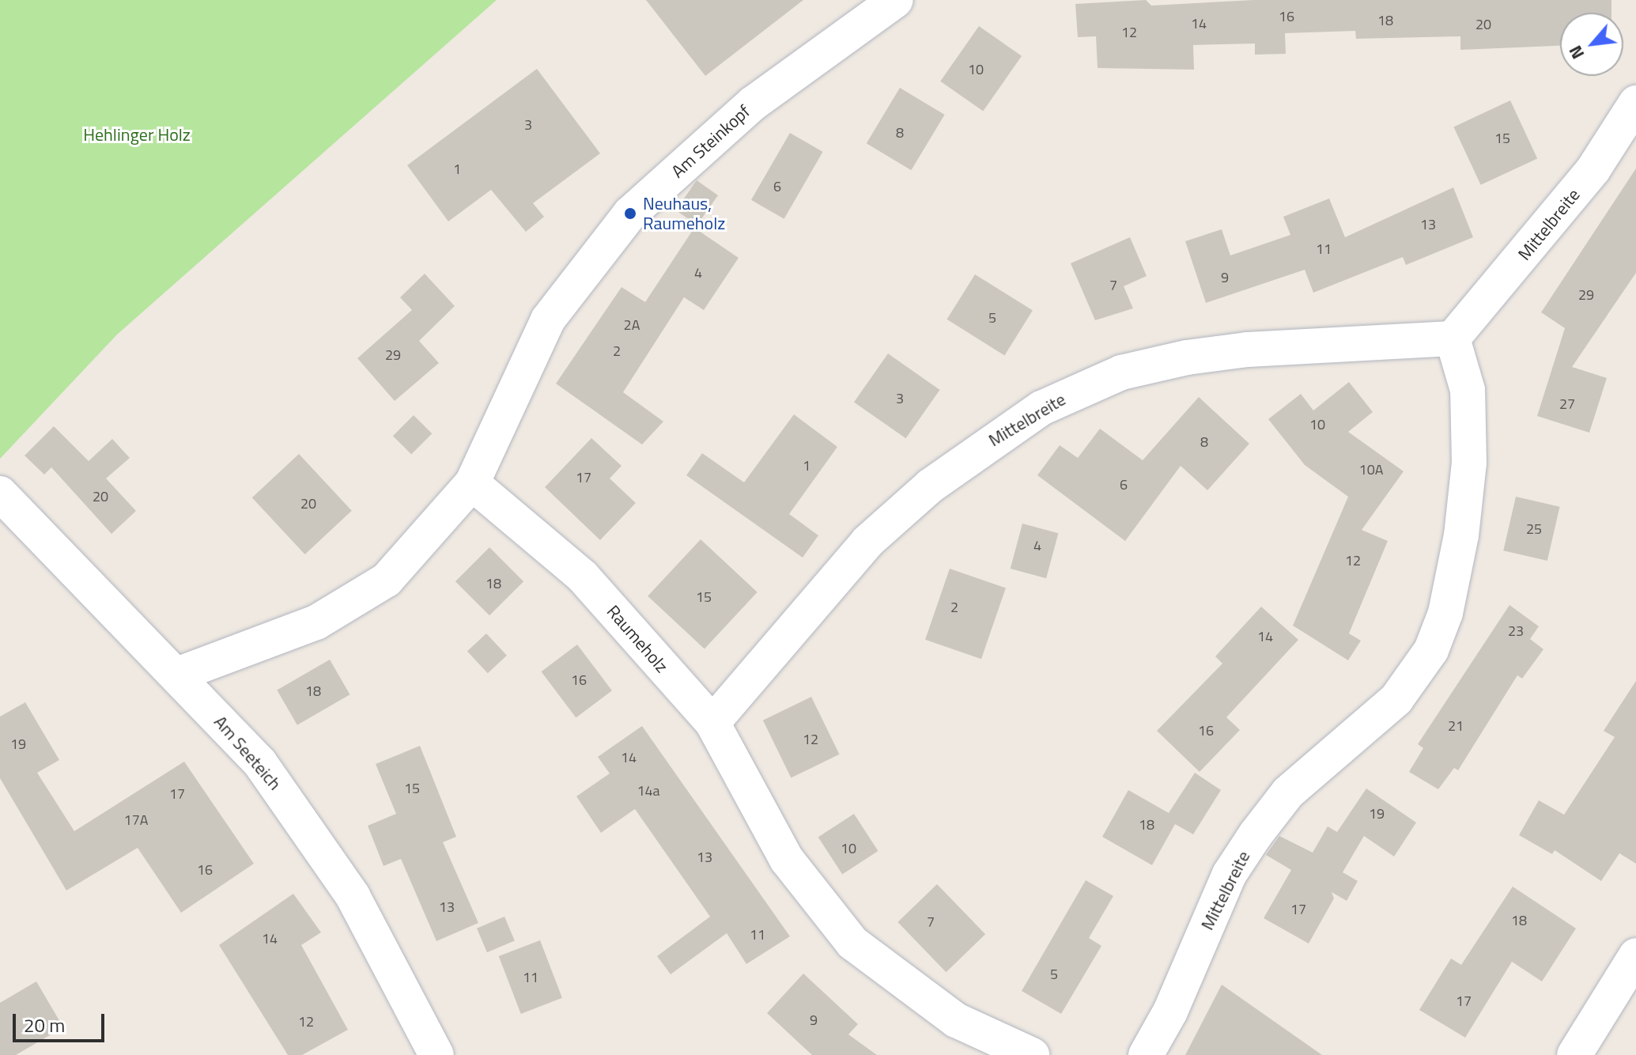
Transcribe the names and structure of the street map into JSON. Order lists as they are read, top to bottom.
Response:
{
  "streets": {
    "street": [
      "Am Steinkopf",
      "Mittelbreite",
      "Raumeholz",
      "Am Seeteich"
    ]
  },
  "crossings": [
    ["Am Steinkopf", "Raumeholz"],
    ["Mittelbreite", "Raumeholz"]
  ],
  "parks": ["Hehlinger Holz"],
  "places": ["Neuhaus, Raumeholz"],
  "house_numbers": [
    "16",
    "18",
    "14",
    "20",
    "12",
    "10",
    "3",
    "8",
    "15",
    "1",
    "6",
    "13",
    "11",
    "4",
    "9",
    "7",
    "29",
    "5",
    "2A",
    "2",
    "29",
    "3",
    "27",
    "10",
    "8",
    "1",
    "10A",
    "17",
    "6",
    "20",
    "20",
    "25",
    "4",
    "12",
    "18",
    "15",
    "2",
    "23",
    "14",
    "16",
    "18",
    "21",
    "16",
    "12",
    "19",
    "14",
    "15",
    "14a",
    "17",
    "19",
    "17A",
    "18",
    "10",
    "13",
    "16",
    "13",
    "17",
    "18",
    "7",
    "11",
    "14",
    "5",
    "11",
    "17",
    "9",
    "12"
  ],
  "scale_bar": "20 m",
  "north": "bottom left"
}
